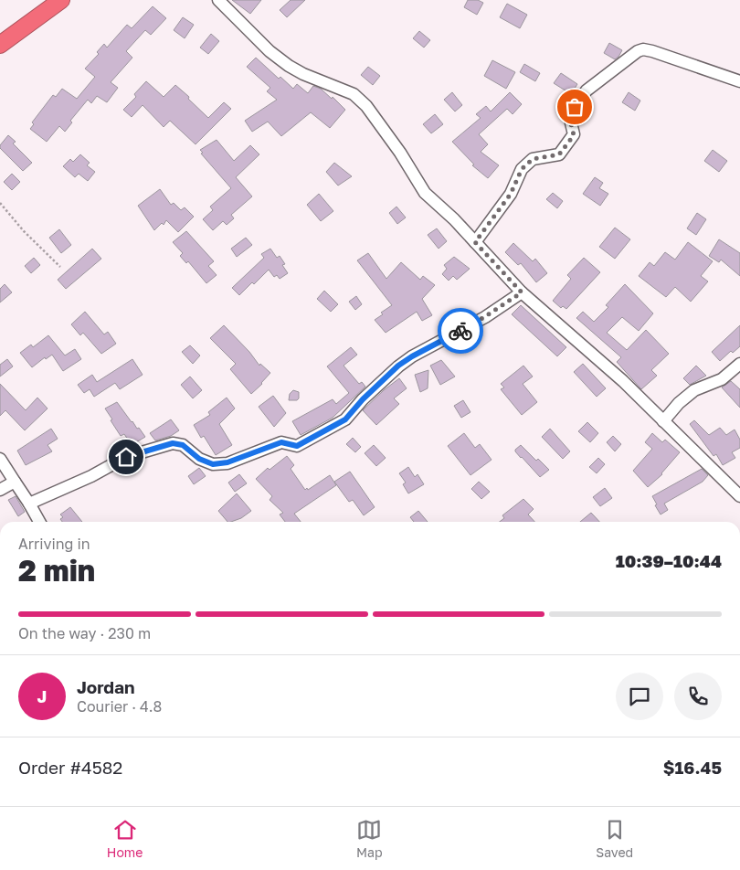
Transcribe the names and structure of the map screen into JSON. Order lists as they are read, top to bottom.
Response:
{
  "page": {
    "heading": ["2 min", "Arriving in", "10:39–10:44"],
    "panel": [
      "Jordan",
      "Courier · 4.8",
      "Order #4582",
      "$16.45"
    ],
    "bar": "On the way · 230 m",
    "round": "J",
    "tabs": ["Home", "Map", "Saved"]
  }
}
